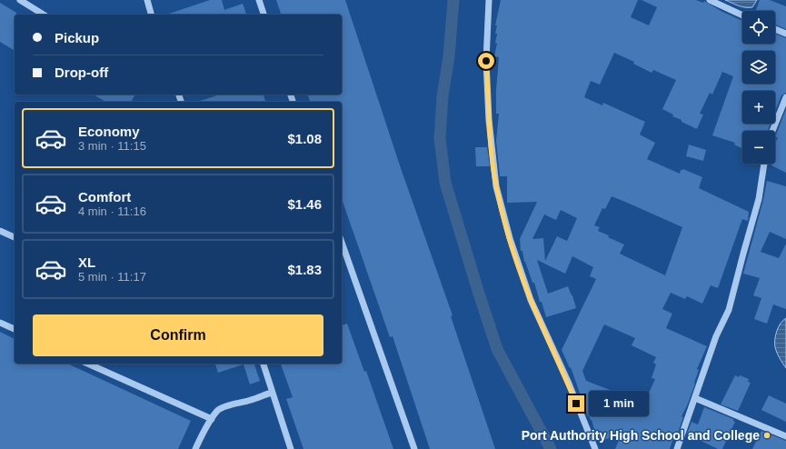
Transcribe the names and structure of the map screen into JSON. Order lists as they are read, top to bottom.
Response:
{
  "places": ["Port Authority High School and College"],
  "page": {
    "map_buttons": ["+", "−"],
    "banner": ["Pickup", "Drop-off"],
    "list": [
      {
        "name": "Economy",
        "note": "3 min · 11:15",
        "value": "$1.08"
      },
      {
        "name": "Comfort",
        "note": "4 min · 11:16",
        "value": "$1.46"
      },
      {
        "name": "XL",
        "note": "5 min · 11:17",
        "value": "$1.83"
      }
    ],
    "buttons": "Confirm",
    "bubble": "1 min"
  }
}
